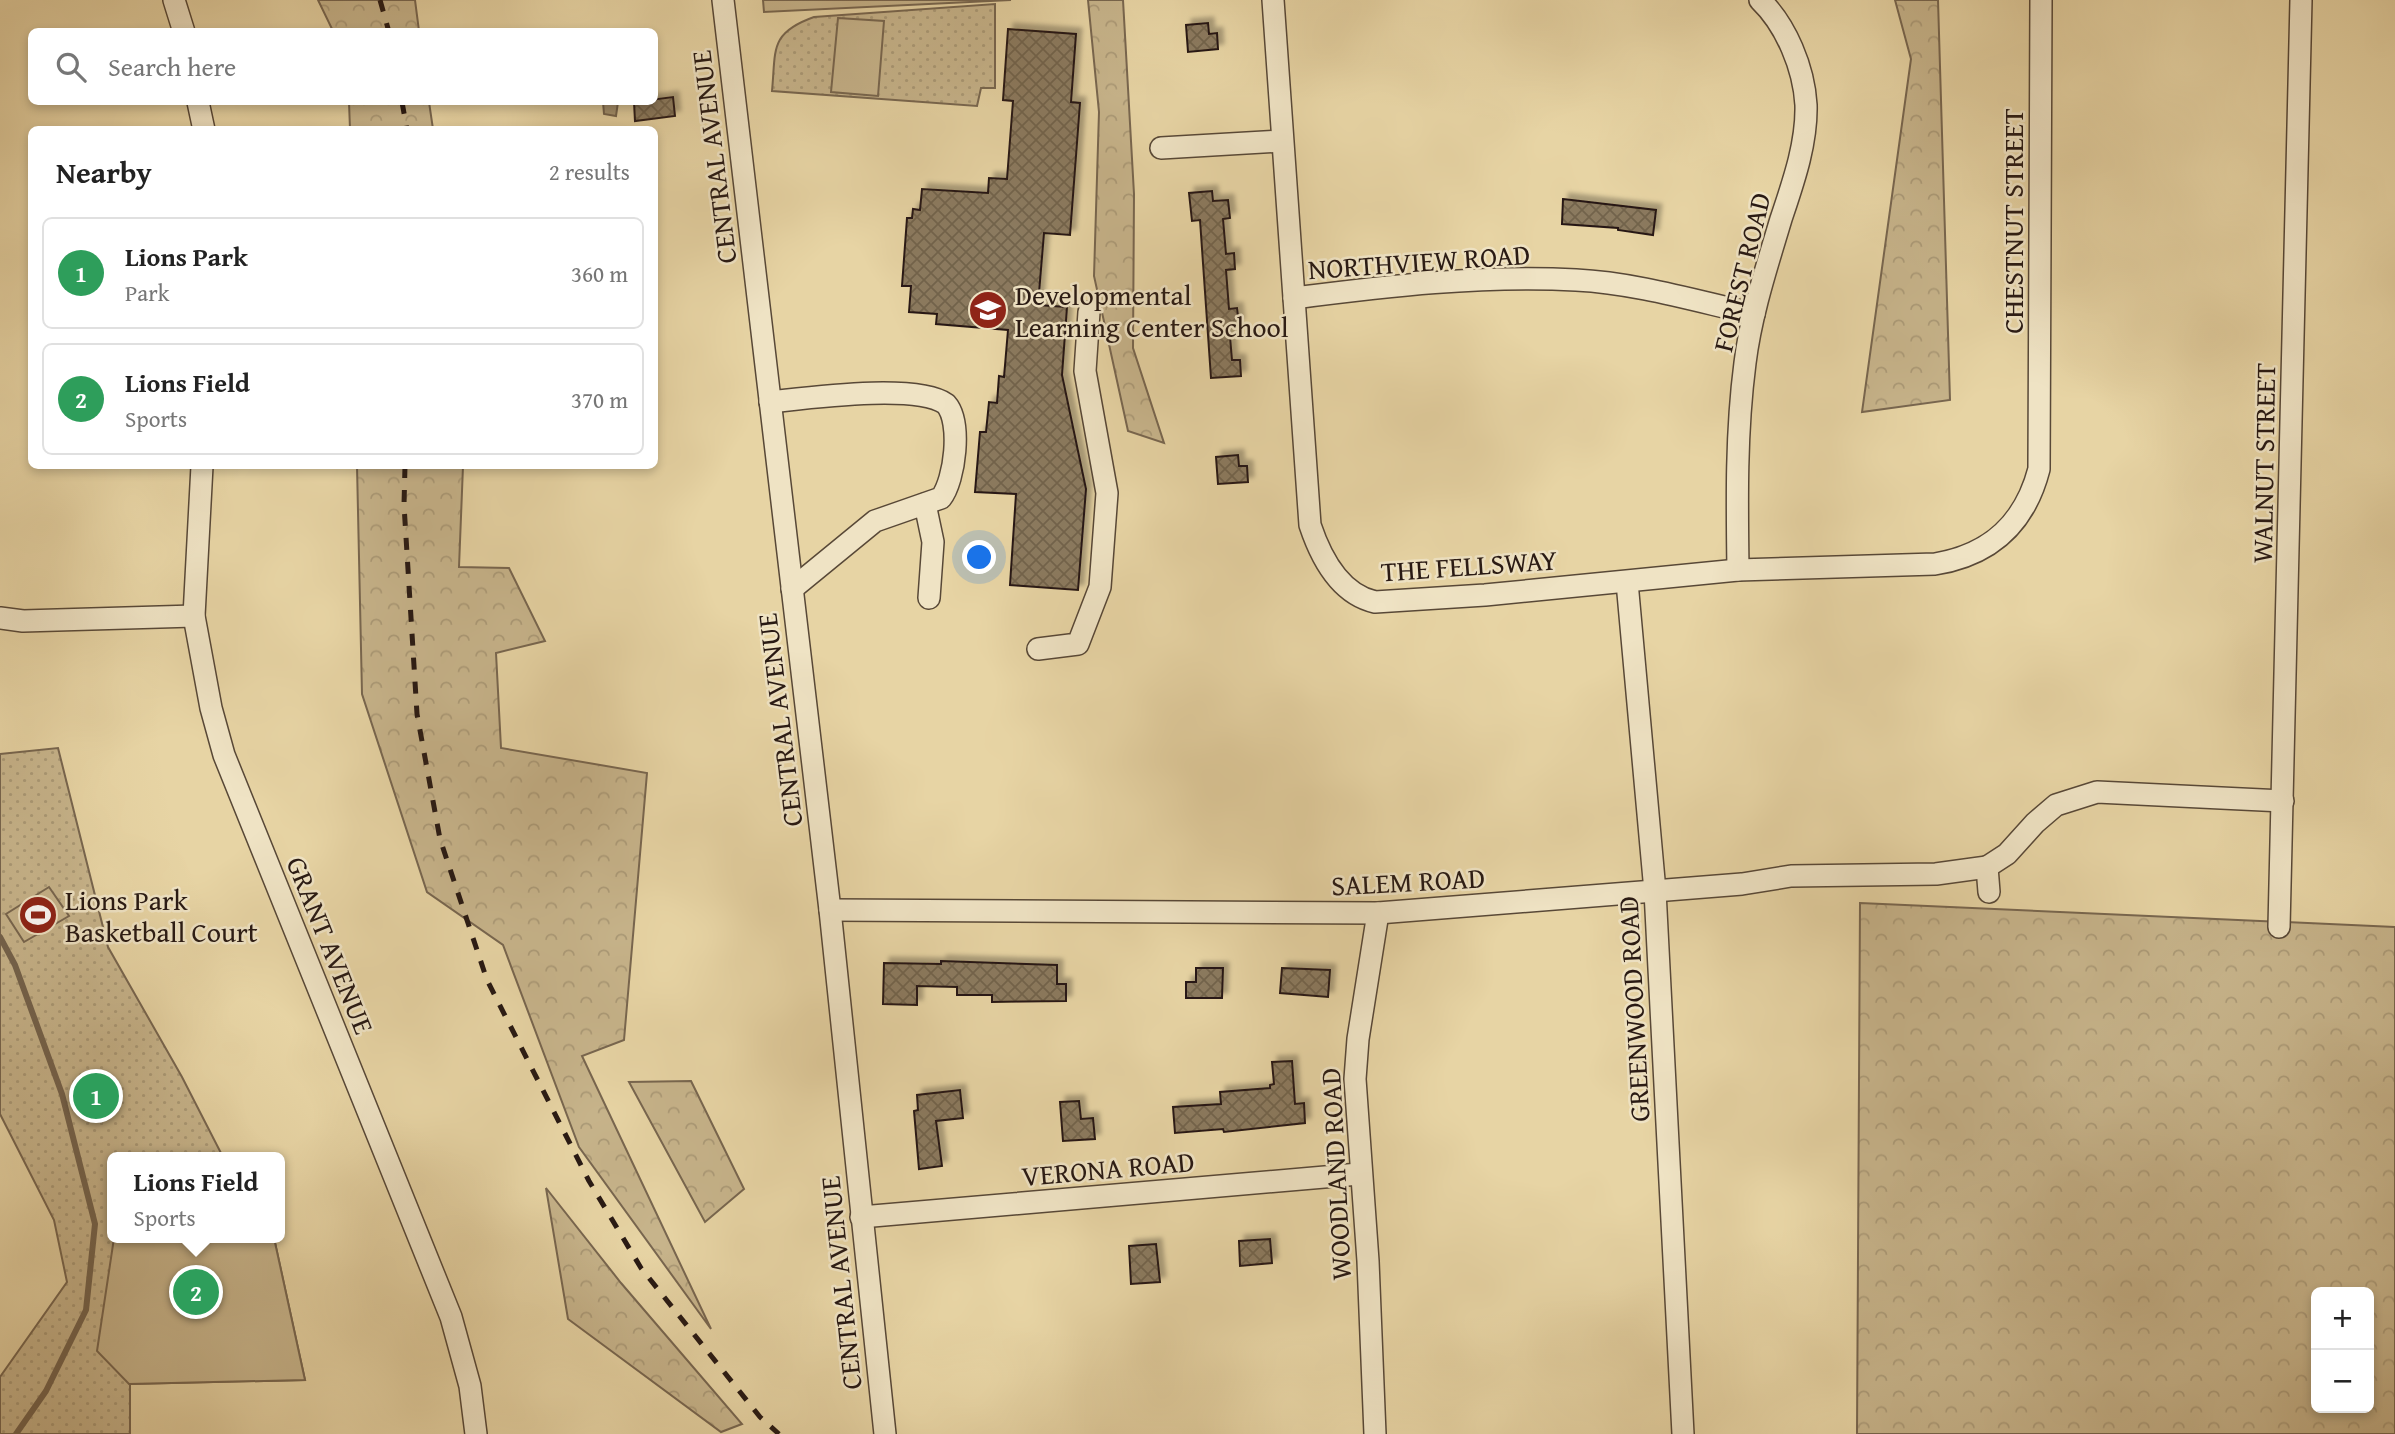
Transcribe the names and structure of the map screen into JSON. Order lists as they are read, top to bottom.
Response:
{
  "streets": {
    "street": [
      "CENTRAL AVENUE",
      "CHESTNUT STREET",
      "NORTHVIEW ROAD",
      "FOREST ROAD",
      "WALNUT STREET",
      "THE FELLSWAY",
      "SALEM ROAD",
      "GRANT AVENUE",
      "GREENWOOD ROAD",
      "VERONA ROAD",
      "WOODLAND ROAD"
    ]
  },
  "crossings": [
    ["CENTRAL AVENUE", "SALEM ROAD"],
    ["CENTRAL AVENUE", "VERONA ROAD"],
    ["CHESTNUT STREET", "THE FELLSWAY"],
    ["NORTHVIEW ROAD", "FOREST ROAD"],
    ["NORTHVIEW ROAD", "THE FELLSWAY"],
    ["FOREST ROAD", "THE FELLSWAY"],
    ["THE FELLSWAY", "GREENWOOD ROAD"],
    ["SALEM ROAD", "GREENWOOD ROAD"],
    ["SALEM ROAD", "WOODLAND ROAD"],
    ["VERONA ROAD", "WOODLAND ROAD"]
  ],
  "places": {
    "school or university": ["Developmental Learning Center School"],
    "sports": ["Lions Park Basketball Court"]
  },
  "page": {
    "search": "Search here",
    "heading": ["Nearby", "2 results"],
    "list": [
      {
        "mark": "1",
        "name": "Lions Park",
        "note": "Park",
        "value": "360 m"
      },
      {
        "mark": "2",
        "name": "Lions Field",
        "note": "Sports",
        "value": "370 m"
      }
    ],
    "pins": ["1", "2"],
    "popup": ["Lions Field", "Sports"],
    "map_buttons": ["+", "−"]
  }
}
